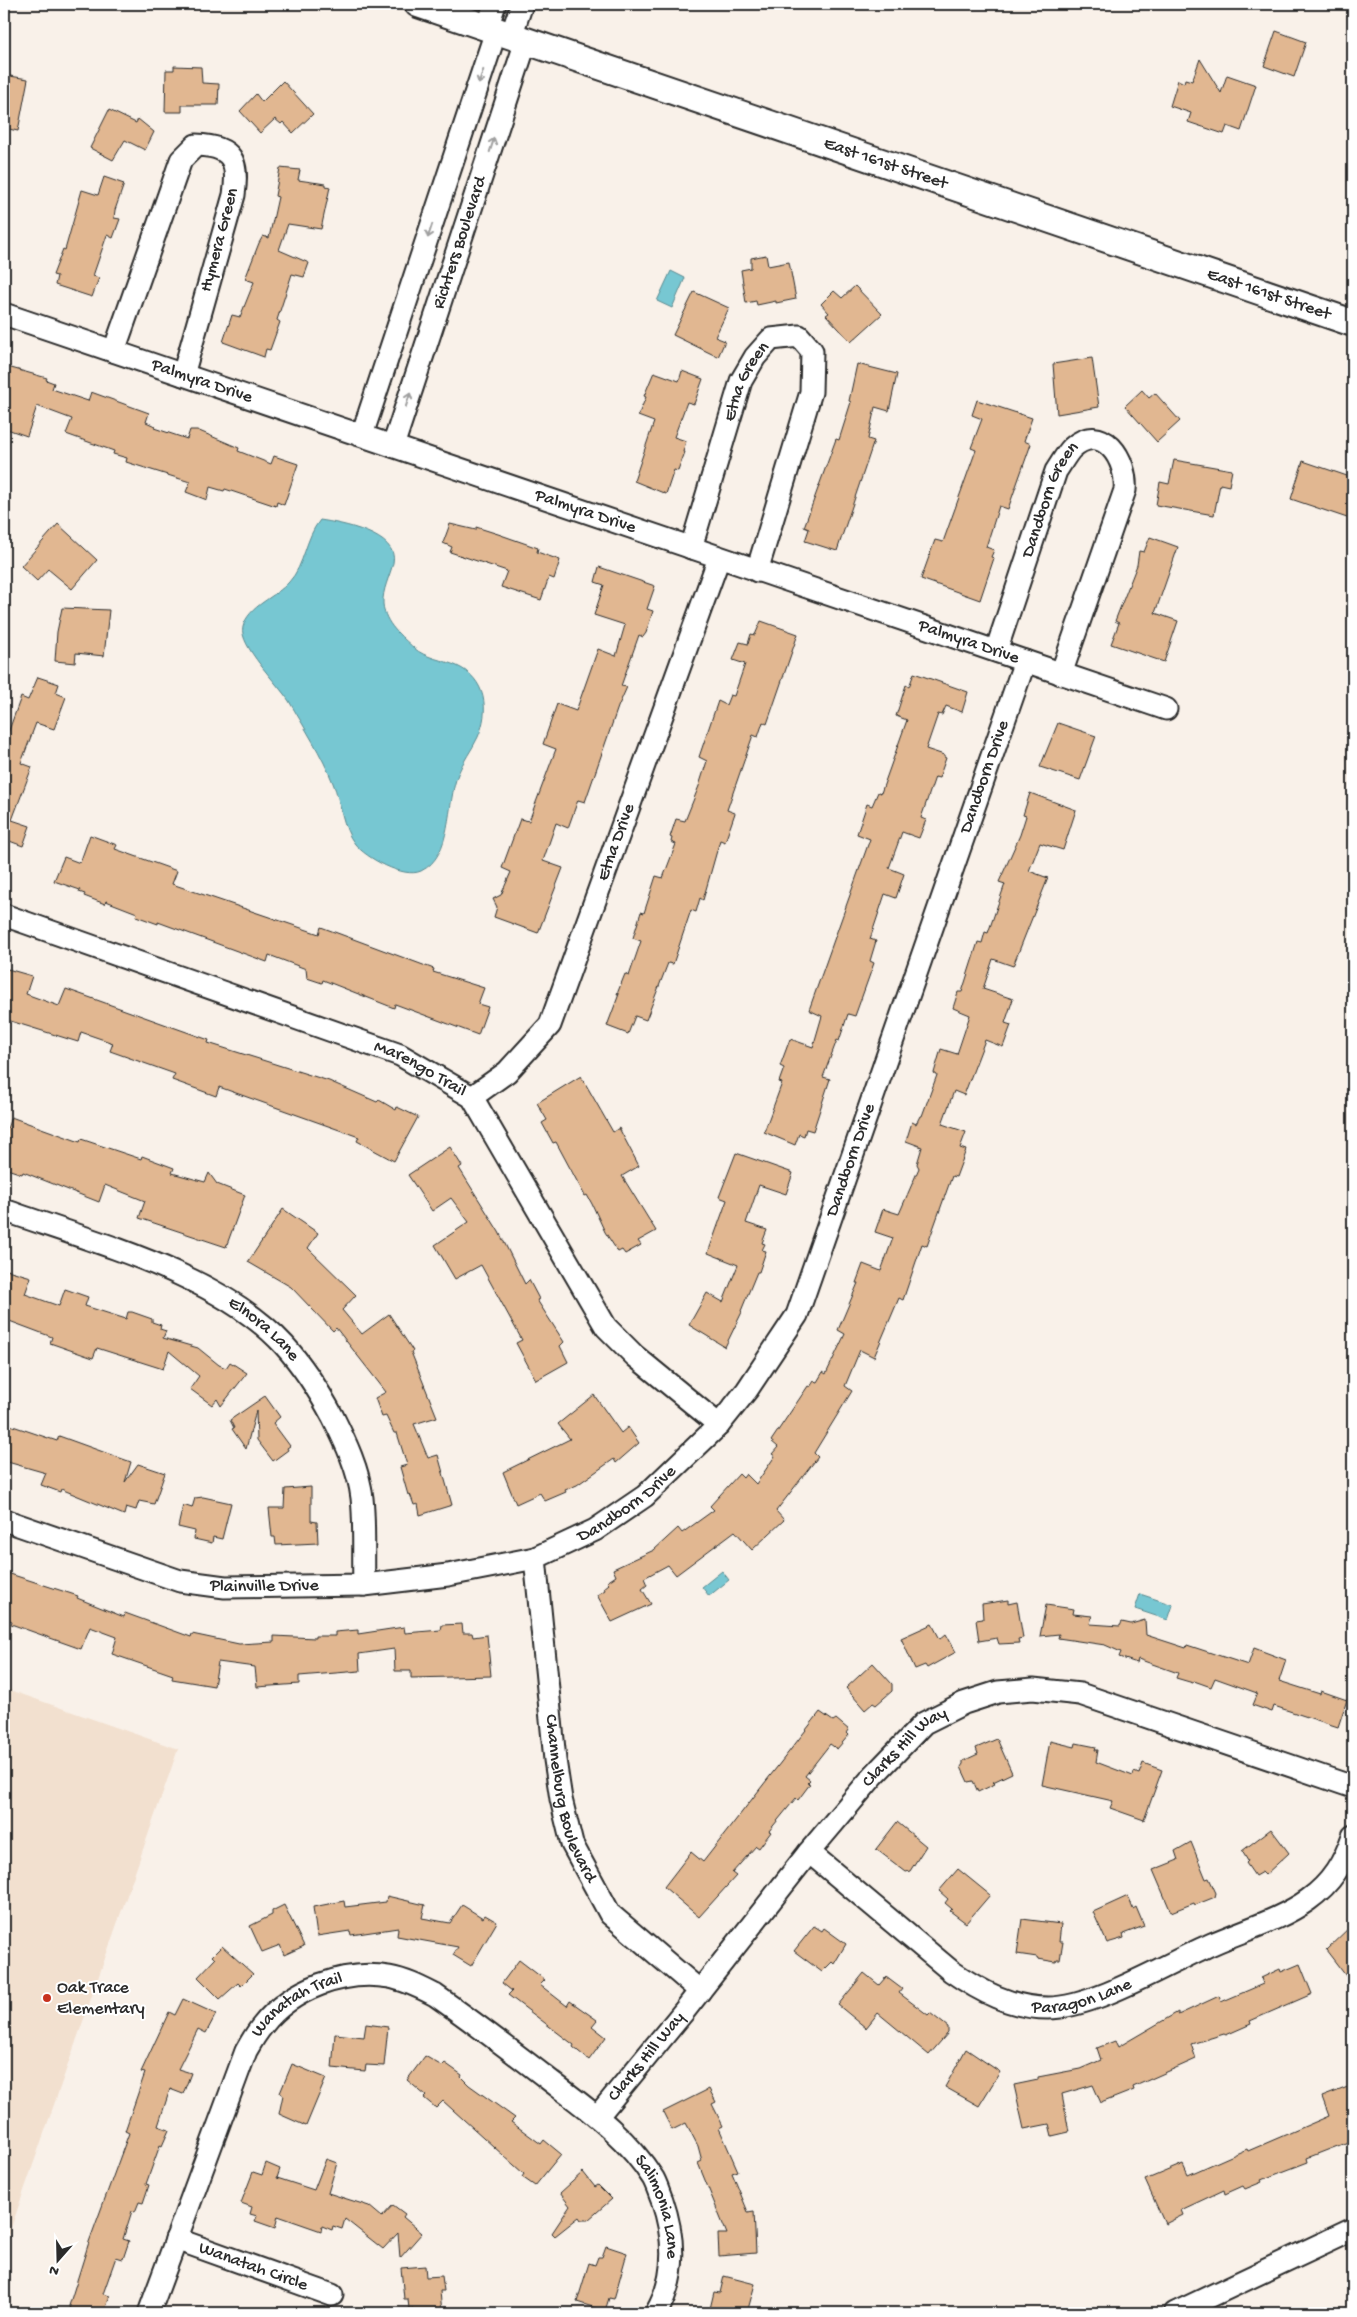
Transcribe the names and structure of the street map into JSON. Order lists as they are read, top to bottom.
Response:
{
  "streets": {
    "street": [
      "East 161st Street",
      "Hymera Green",
      "Richters Boulevard",
      "Palmyra Drive",
      "Etna Green",
      "Dandborn Green",
      "Dandborn Drive",
      "Etna Drive",
      "Marengo Trail",
      "Elnora Lane",
      "Plainville Drive",
      "Clarks Hill Way",
      "Channelburg Boulevard",
      "Paragon Lane",
      "Wanatah Trail",
      "Salimonia Lane",
      "Wanatah Circle"
    ]
  },
  "crossings": [
    ["East 161st Street", "Richters Boulevard"],
    ["Hymera Green", "Palmyra Drive"],
    ["Richters Boulevard", "Palmyra Drive"],
    ["Palmyra Drive", "Etna Green"],
    ["Palmyra Drive", "Dandborn Green"],
    ["Palmyra Drive", "Dandborn Drive"],
    ["Palmyra Drive", "Etna Drive"],
    ["Dandborn Drive", "Marengo Trail"],
    ["Dandborn Drive", "Plainville Drive"],
    ["Dandborn Drive", "Channelburg Boulevard"],
    ["Etna Drive", "Marengo Trail"],
    ["Elnora Lane", "Plainville Drive"],
    ["Plainville Drive", "Channelburg Boulevard"],
    ["Clarks Hill Way", "Channelburg Boulevard"],
    ["Clarks Hill Way", "Paragon Lane"],
    ["Clarks Hill Way", "Wanatah Trail"],
    ["Clarks Hill Way", "Salimonia Lane"],
    ["Wanatah Trail", "Salimonia Lane"],
    ["Wanatah Trail", "Wanatah Circle"]
  ],
  "places": ["Oak Trace Elementary"],
  "north": "bottom"
}
